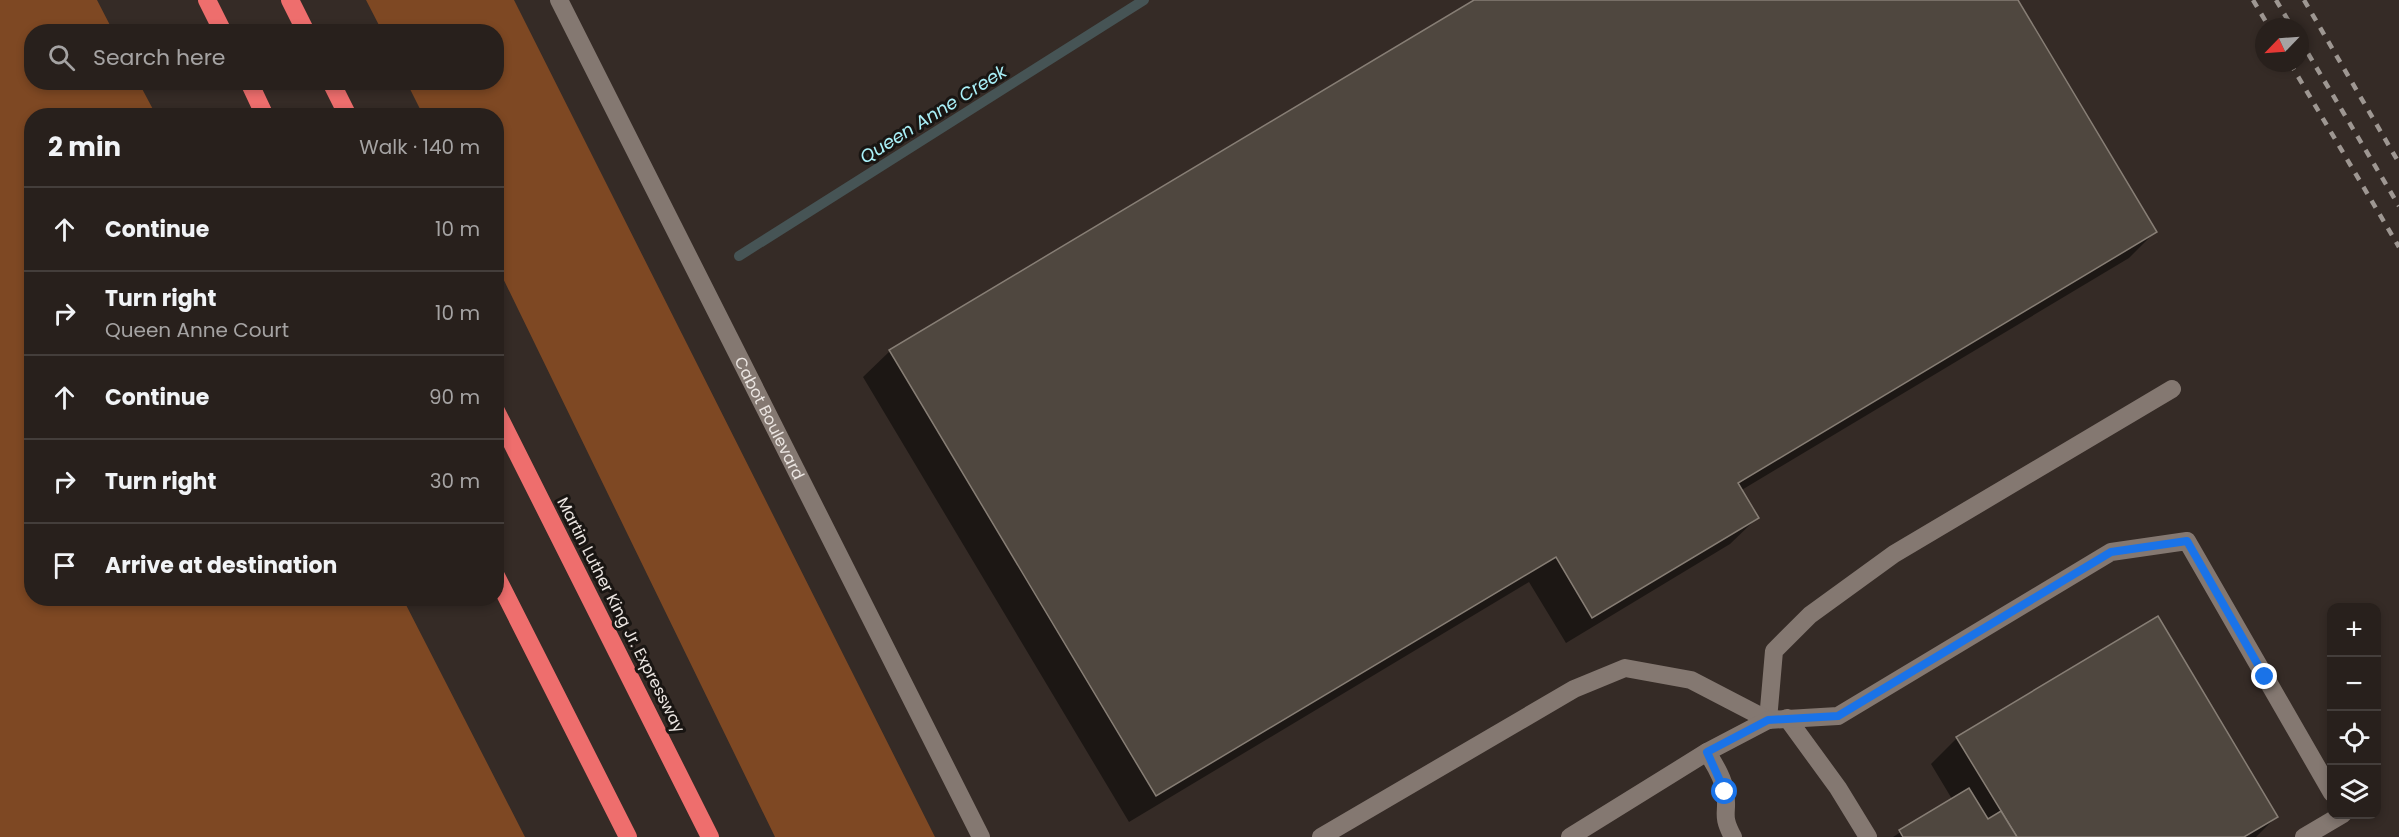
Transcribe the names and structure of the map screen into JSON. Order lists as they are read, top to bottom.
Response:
{
  "streets": {
    "highway": ["Martin Luther King Jr. Expressway"],
    "street": ["Cabot Boulevard"]
  },
  "water": ["Queen Anne Creek"],
  "north": "bottom left",
  "page": {
    "search": "Search here",
    "heading": ["2 min", "Walk · 140 m"],
    "list": [
      ["Continue", "10 m"],
      ["Turn right", "Queen Anne Court", "10 m"],
      ["Continue", "90 m"],
      ["Turn right", "30 m"],
      "Arrive at destination"
    ],
    "map_buttons": ["+", "−"]
  }
}
